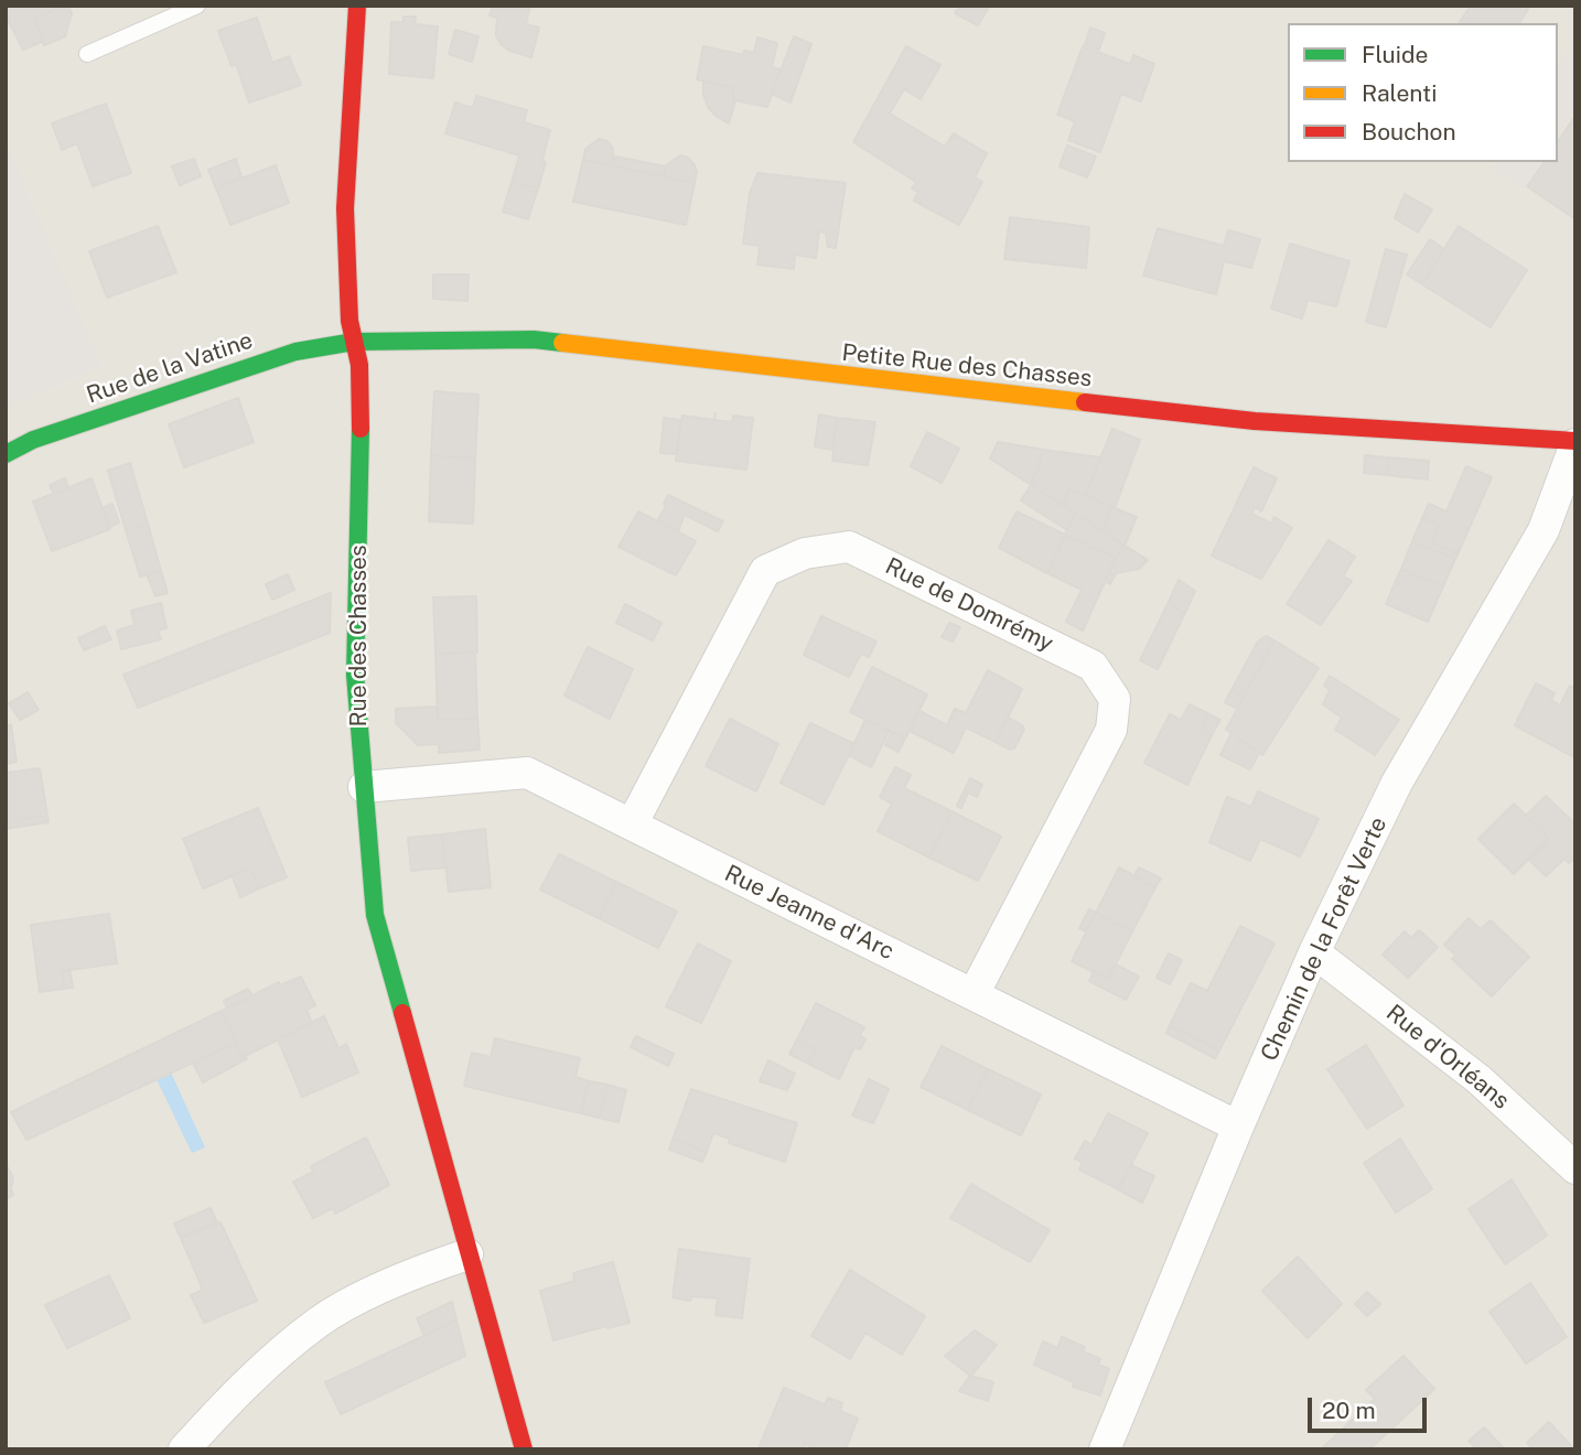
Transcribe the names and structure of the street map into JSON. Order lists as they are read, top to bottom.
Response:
{
  "streets": {
    "street": [
      "Petite Rue des Chasses",
      "Rue de la Vatine",
      "Rue de Domrémy",
      "Rue des Chasses",
      "Rue Jeanne d'Arc",
      "Chemin de la Forêt Verte",
      "Rue d'Orléans"
    ]
  },
  "crossings": [
    ["Petite Rue des Chasses", "Rue de la Vatine"],
    ["Petite Rue des Chasses", "Rue des Chasses"],
    ["Petite Rue des Chasses", "Chemin de la Forêt Verte"],
    ["Rue de la Vatine", "Rue des Chasses"],
    ["Rue de Domrémy", "Rue Jeanne d'Arc"],
    ["Rue des Chasses", "Rue Jeanne d'Arc"],
    ["Rue Jeanne d'Arc", "Chemin de la Forêt Verte"],
    ["Chemin de la Forêt Verte", "Rue d'Orléans"]
  ],
  "legend": ["Fluide", "Ralenti", "Bouchon"],
  "scale_bar": "20 m"
}
